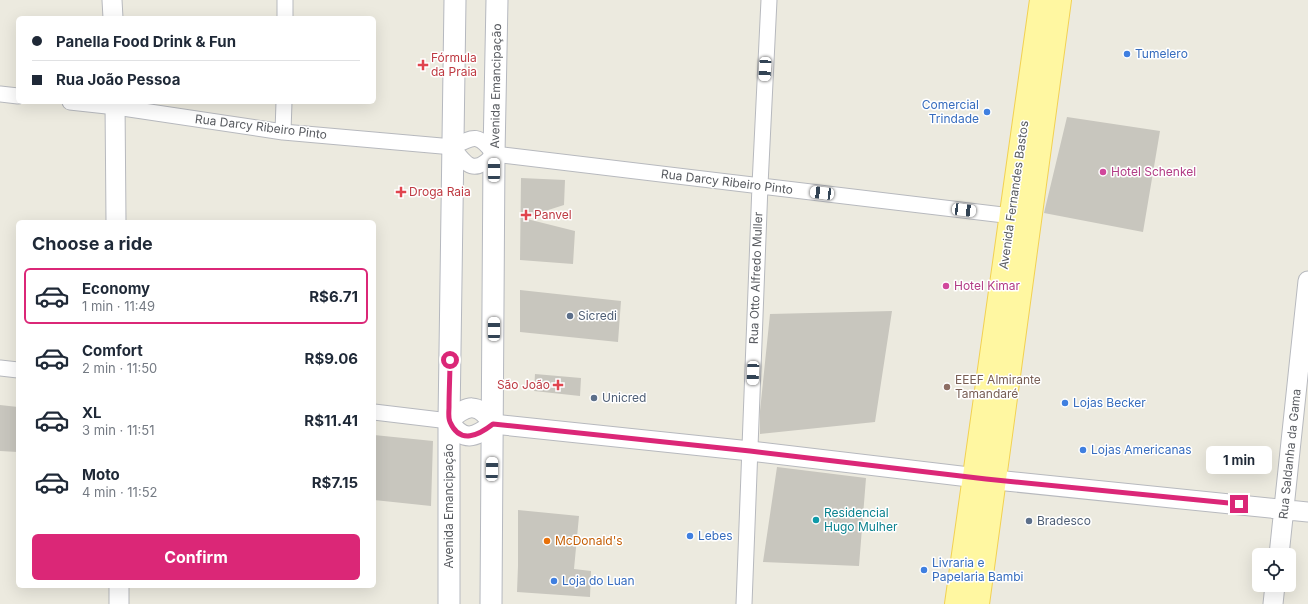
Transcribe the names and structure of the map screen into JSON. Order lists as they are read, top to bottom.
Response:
{
  "streets": {
    "main road": ["Avenida Emancipação", "Avenida Fernandes Bastos"],
    "street": ["Rua Darcy Ribeiro Pinto", "Rua Otto Alfredo Muller", "Rua Saldanha da Gama"]
  },
  "crossings": [
    ["Avenida Emancipação", "Rua Darcy Ribeiro Pinto"],
    ["Rua Darcy Ribeiro Pinto", "Avenida Fernandes Bastos"],
    ["Rua Darcy Ribeiro Pinto", "Rua Otto Alfredo Muller"]
  ],
  "places": {
    "other": [
      "Tumelero",
      "Comercial Trindade",
      "Hotel Schenkel",
      "Hotel Kimar",
      "Sicredi",
      "EEEF Almirante Tamandaré",
      "Unicred",
      "Lojas Becker",
      "Lojas Americanas",
      "Residencial Hugo Mulher",
      "Bradesco",
      "Lebes",
      "McDonald's",
      "Livraria e Papelaria Bambi",
      "Loja do Luan"
    ],
    "health": [
      "Fórmula da Praia",
      "Droga Raia",
      "Panvel",
      "São João"
    ]
  },
  "page": {
    "banner": ["Panella Food Drink & Fun", "Rua João Pessoa"],
    "heading": "Choose a ride",
    "list": [
      {
        "name": "Economy",
        "note": "1 min · 11:49",
        "value": "R$6.71"
      },
      {
        "name": "Comfort",
        "note": "2 min · 11:50",
        "value": "R$9.06"
      },
      {
        "name": "XL",
        "note": "3 min · 11:51",
        "value": "R$11.41"
      },
      {
        "name": "Moto",
        "note": "4 min · 11:52",
        "value": "R$7.15"
      }
    ],
    "bubble": "1 min",
    "buttons": "Confirm"
  }
}
